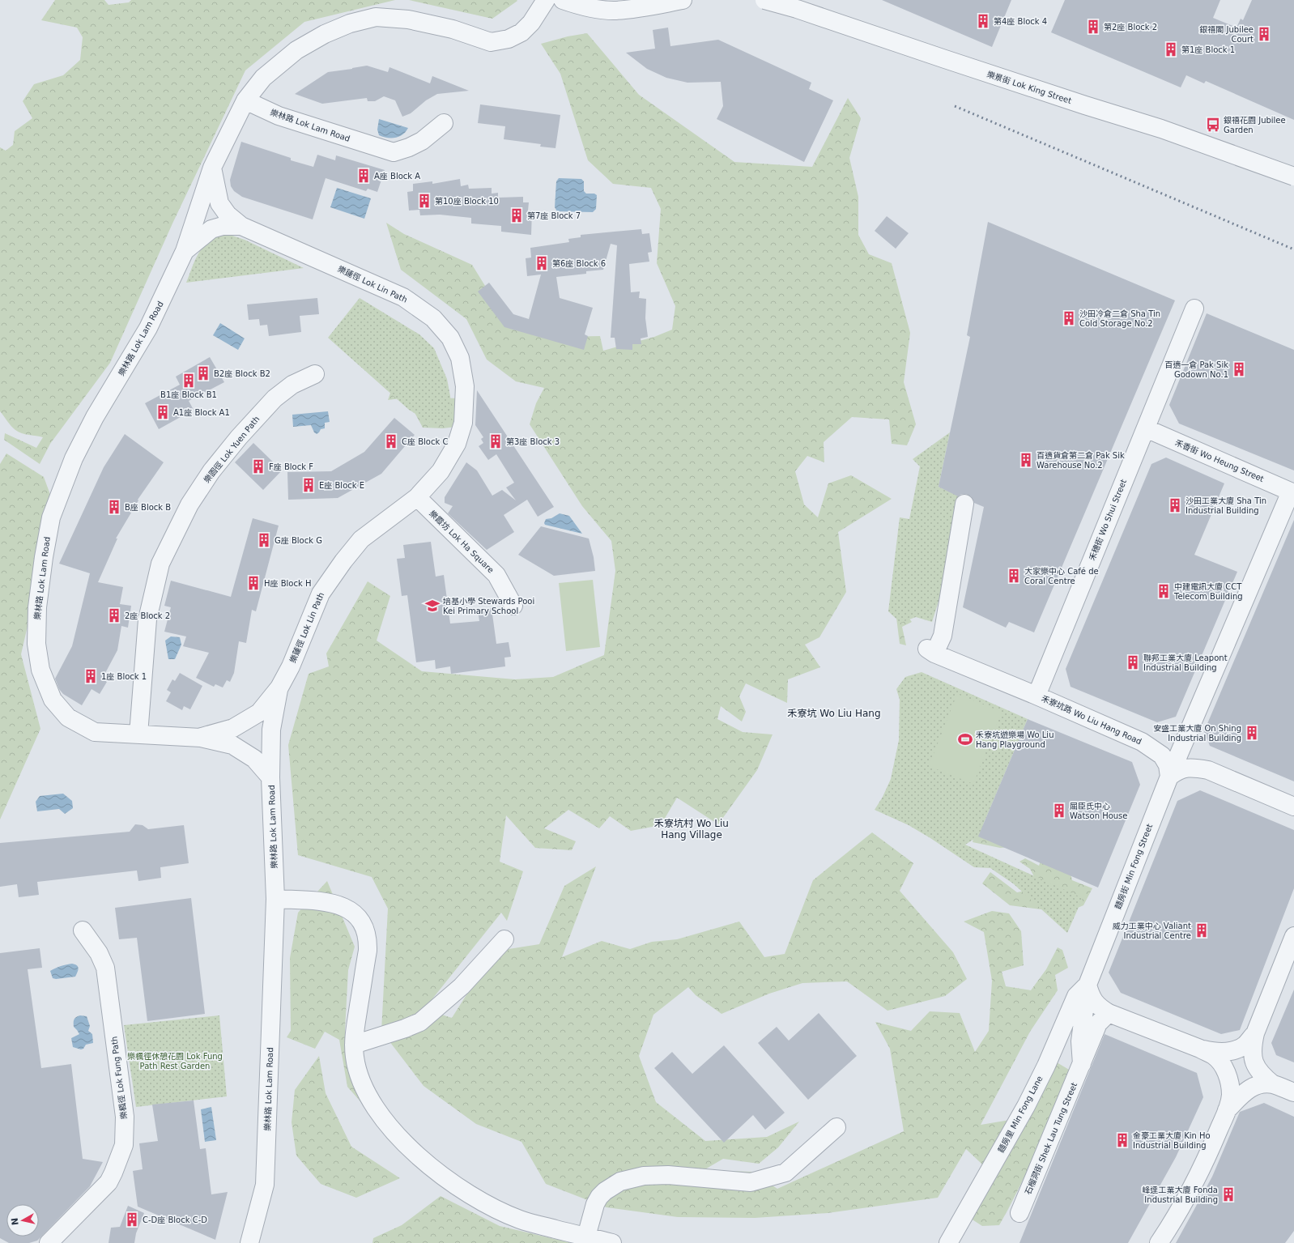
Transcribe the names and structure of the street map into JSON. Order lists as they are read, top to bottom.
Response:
{
  "streets": {
    "street": [
      "樂景街 Lok King Street",
      "樂林路 Lok Lam Road",
      "樂蓮徑 Lok Lin Path",
      "樂園徑 Lok Yuen Path",
      "禾香街 Wo Heung Street",
      "禾穗街 Wo Shui Street",
      "樂霞坊 Lok Ha Square",
      "禾寮坑路 Wo Liu Hang Road",
      "麵房街 Min Fong Street",
      "樂楓徑 Lok Fung Path",
      "麵房里 Min Fong Lane",
      "石榴洞街 Shek Lau Tung Street"
    ]
  },
  "crossings": [
    ["樂林路 Lok Lam Road", "樂蓮徑 Lok Lin Path"],
    ["樂林路 Lok Lam Road", "樂園徑 Lok Yuen Path"],
    ["樂蓮徑 Lok Lin Path", "樂霞坊 Lok Ha Square"],
    ["禾香街 Wo Heung Street", "禾穗街 Wo Shui Street"],
    ["禾香街 Wo Heung Street", "麵房街 Min Fong Street"],
    ["禾穗街 Wo Shui Street", "禾寮坑路 Wo Liu Hang Road"],
    ["禾寮坑路 Wo Liu Hang Road", "麵房街 Min Fong Street"],
    ["麵房街 Min Fong Street", "麵房里 Min Fong Lane"],
    ["麵房街 Min Fong Street", "石榴洞街 Shek Lau Tung Street"],
    ["麵房里 Min Fong Lane", "石榴洞街 Shek Lau Tung Street"]
  ],
  "districts": ["禾寮坑 Wo Liu Hang", "禾寮坑村 Wo Liu Hang Village"],
  "parks": ["樂楓徑休憩花園 Lok Fung Path Rest Garden"],
  "places": {
    "building": [
      "第4座 Block 4",
      "第2座 Block 2",
      "銀禧閣 Jubilee Court",
      "第1座 Block 1",
      "A座 Block A",
      "第10座 Block 10",
      "第7座 Block 7",
      "第6座 Block 6",
      "沙田冷倉二倉 Sha Tin Cold Storage No.2",
      "百適一倉 Pak Sik Godown No.1",
      "B2座 Block B2",
      "B1座 Block B1",
      "A1座 Block A1",
      "C座 Block C",
      "第3座 Block 3",
      "百適貨倉第二倉 Pak Sik Warehouse No.2",
      "F座 Block F",
      "E座 Block E",
      "沙田工業大廈 Sha Tin Industrial Building",
      "B座 Block B",
      "G座 Block G",
      "大家樂中心 Café de Coral Centre",
      "H座 Block H",
      "中建電訊大廈 CCT Telecom Building",
      "2座 Block 2",
      "聯邦工業大廈 Leapont Industrial Building",
      "1座 Block 1",
      "安盛工業大廈 On Shing Industrial Building",
      "屈臣氏中心 Watson House",
      "威力工業中心 Valiant Industrial Centre",
      "金豪工業大廈 Kin Ho Industrial Building",
      "峰達工業大廈 Fonda Industrial Building",
      "C-D座 Block C-D"
    ],
    "bus stop": ["銀禧花園 Jubilee Garden"],
    "school or university": ["培基小學 Stewards Pooi Kei Primary School"],
    "sports": ["禾寮坑遊樂場 Wo Liu Hang Playground"]
  },
  "north": "left"
}
